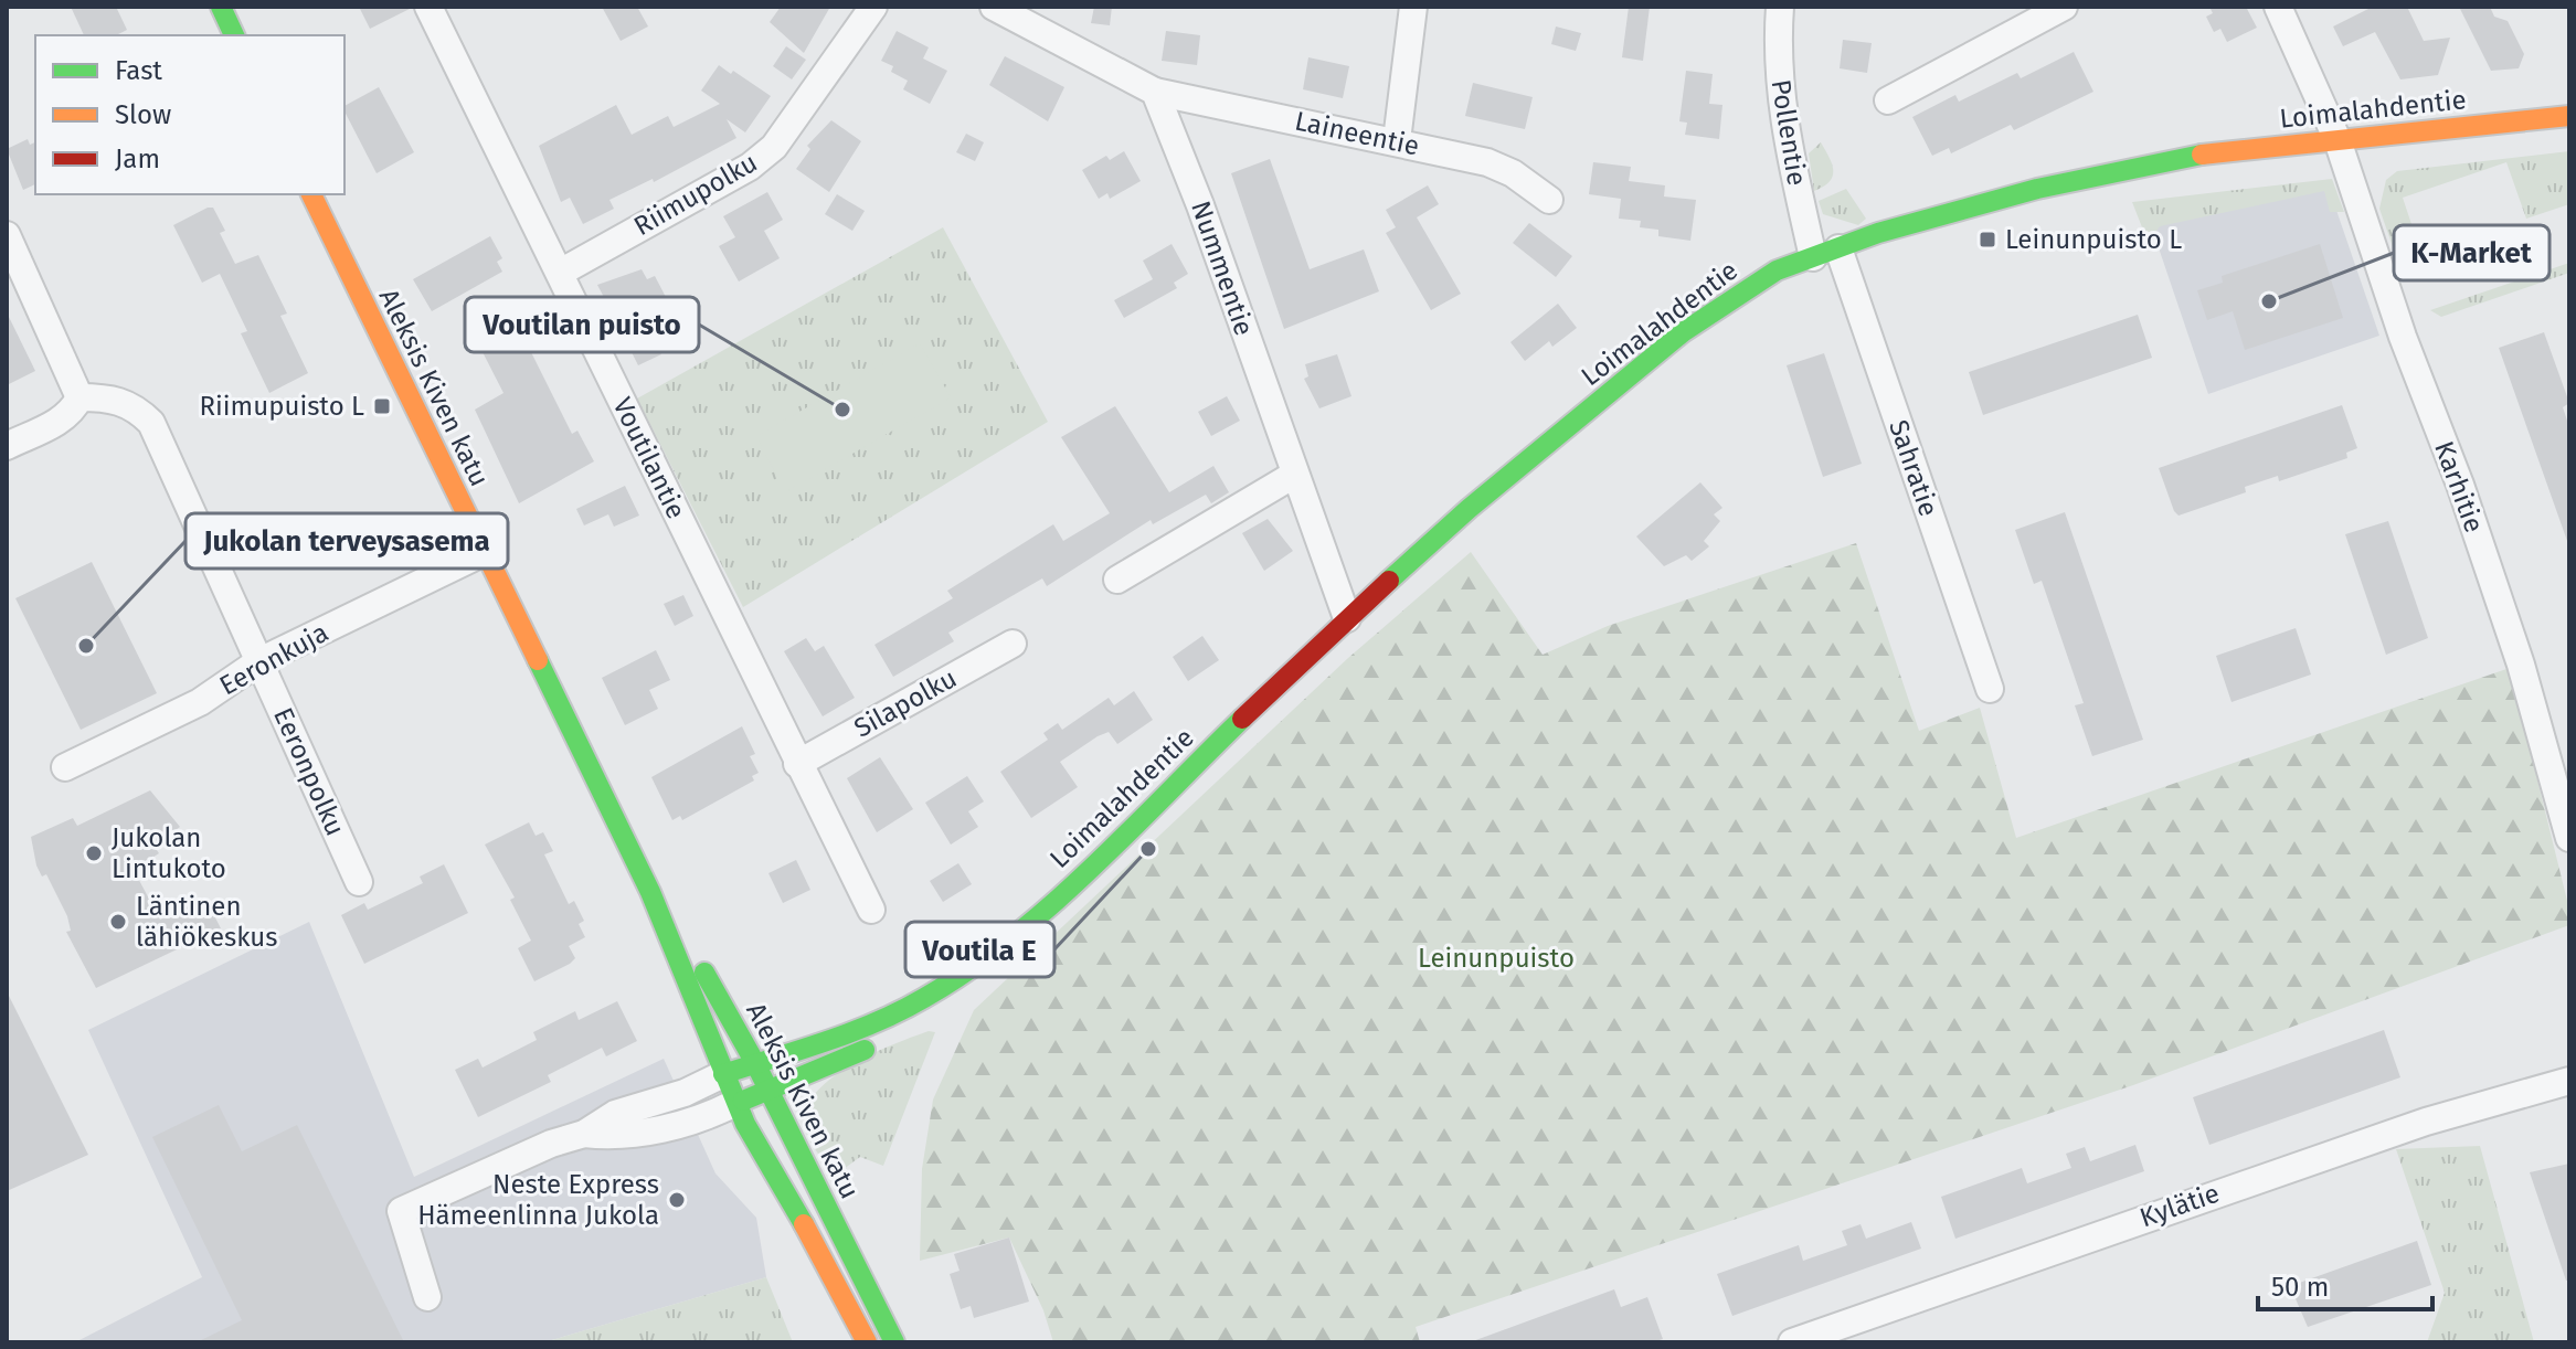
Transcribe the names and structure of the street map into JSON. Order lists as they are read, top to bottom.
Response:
{
  "streets": {
    "street": [
      "Loimalahdentie",
      "Pollentie",
      "Laineentie",
      "Riimupolku",
      "Nummentie",
      "Aleksis Kiven katu",
      "Voutilantie",
      "Sahratie",
      "Karhitie",
      "Eeronkuja",
      "Silapolku",
      "Eeronpolku",
      "Kylätie"
    ]
  },
  "crossings": [
    ["Loimalahdentie", "Pollentie"],
    ["Loimalahdentie", "Nummentie"],
    ["Loimalahdentie", "Aleksis Kiven katu"],
    ["Loimalahdentie", "Sahratie"],
    ["Loimalahdentie", "Karhitie"],
    ["Pollentie", "Sahratie"],
    ["Laineentie", "Nummentie"],
    ["Riimupolku", "Voutilantie"],
    ["Aleksis Kiven katu", "Eeronkuja"],
    ["Voutilantie", "Silapolku"],
    ["Eeronkuja", "Eeronpolku"]
  ],
  "parks": ["Leinunpuisto"],
  "places": {
    "transit": ["Leinunpuisto L", "Riimupuisto L"],
    "other": [
      "K-Market",
      "Voutilan puisto",
      "Jukolan terveysasema",
      "Voutila E",
      "Jukolan Lintukoto",
      "Läntinen lähiökeskus",
      "Neste Express Hämeenlinna Jukola"
    ]
  },
  "legend": ["Fast", "Slow", "Jam"],
  "scale_bar": "50 m"
}
